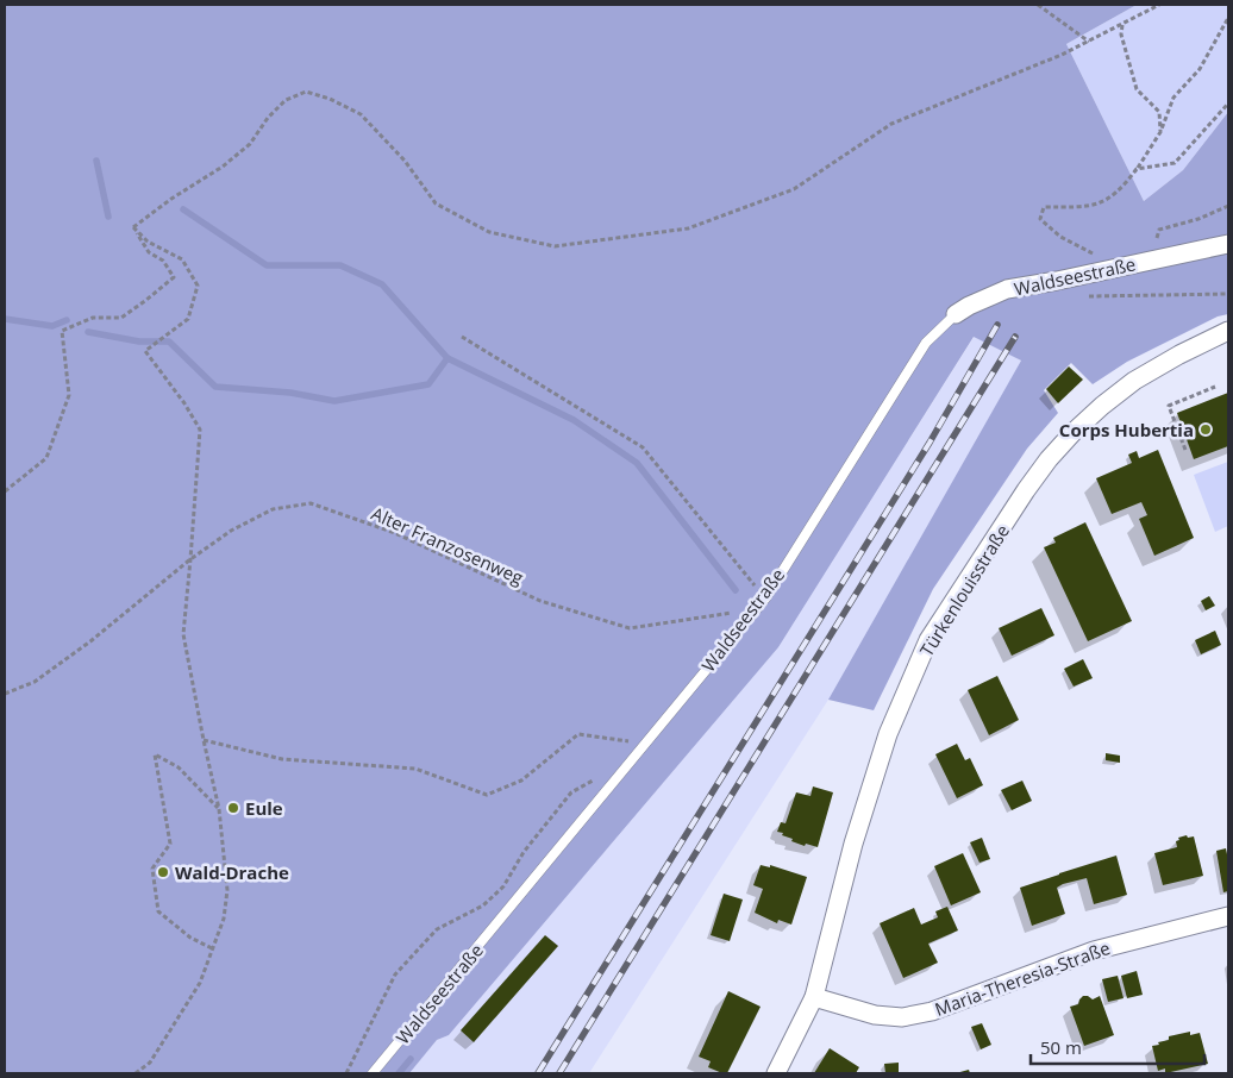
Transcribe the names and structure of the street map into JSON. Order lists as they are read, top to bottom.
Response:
{
  "streets": {
    "street": ["Waldseestraße", "Türkenlouisstraße", "Maria-Theresia-Straße"],
    "path": ["Alter Franzosenweg"]
  },
  "crossings": [
    ["Waldseestraße", "Alter Franzosenweg"],
    ["Türkenlouisstraße", "Maria-Theresia-Straße"]
  ],
  "places": ["Corps Hubertia", "Eule", "Wald-Drache"],
  "scale_bar": "50 m"
}
